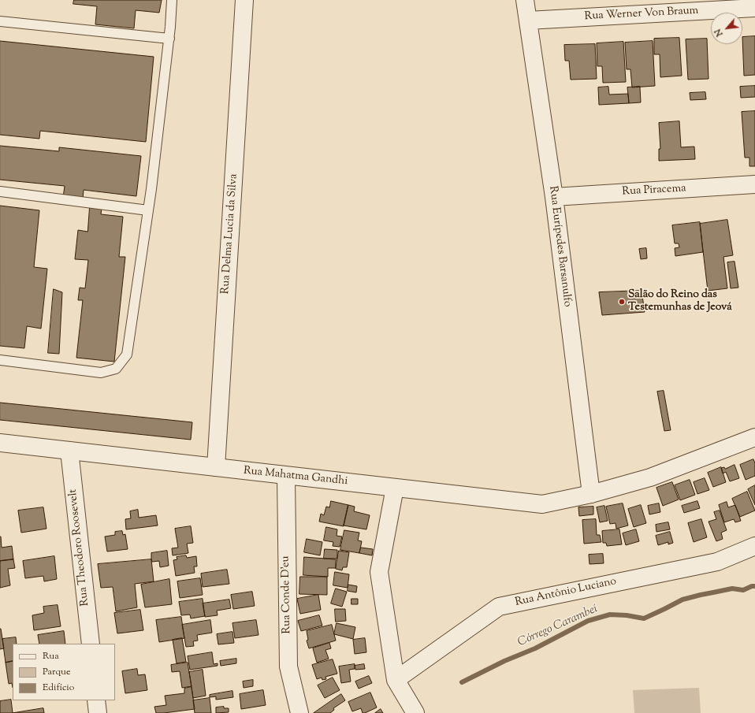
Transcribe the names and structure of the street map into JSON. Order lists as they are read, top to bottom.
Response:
{
  "streets": {
    "street": [
      "Rua Werner Von Braum",
      "Rua Piracema",
      "Rua Delma Lucia da Silva",
      "Rua Eurípedes Barsanulfo",
      "Rua Mahatma Gandhi",
      "Rua Theodoro Roosevelt",
      "Rua Antônio Luciano",
      "Rua Conde D'eu"
    ]
  },
  "crossings": [
    ["Rua Werner Von Braum", "Rua Eurípedes Barsanulfo"],
    ["Rua Piracema", "Rua Eurípedes Barsanulfo"],
    ["Rua Delma Lucia da Silva", "Rua Mahatma Gandhi"],
    ["Rua Eurípedes Barsanulfo", "Rua Mahatma Gandhi"],
    ["Rua Mahatma Gandhi", "Rua Theodoro Roosevelt"],
    ["Rua Mahatma Gandhi", "Rua Conde D'eu"]
  ],
  "water": ["Córrego Carambeí"],
  "places": ["Salão do Reino das Testemunhas de Jeová"],
  "legend": ["Rua", "Parque", "Edifício"],
  "north": "bottom left"
}
